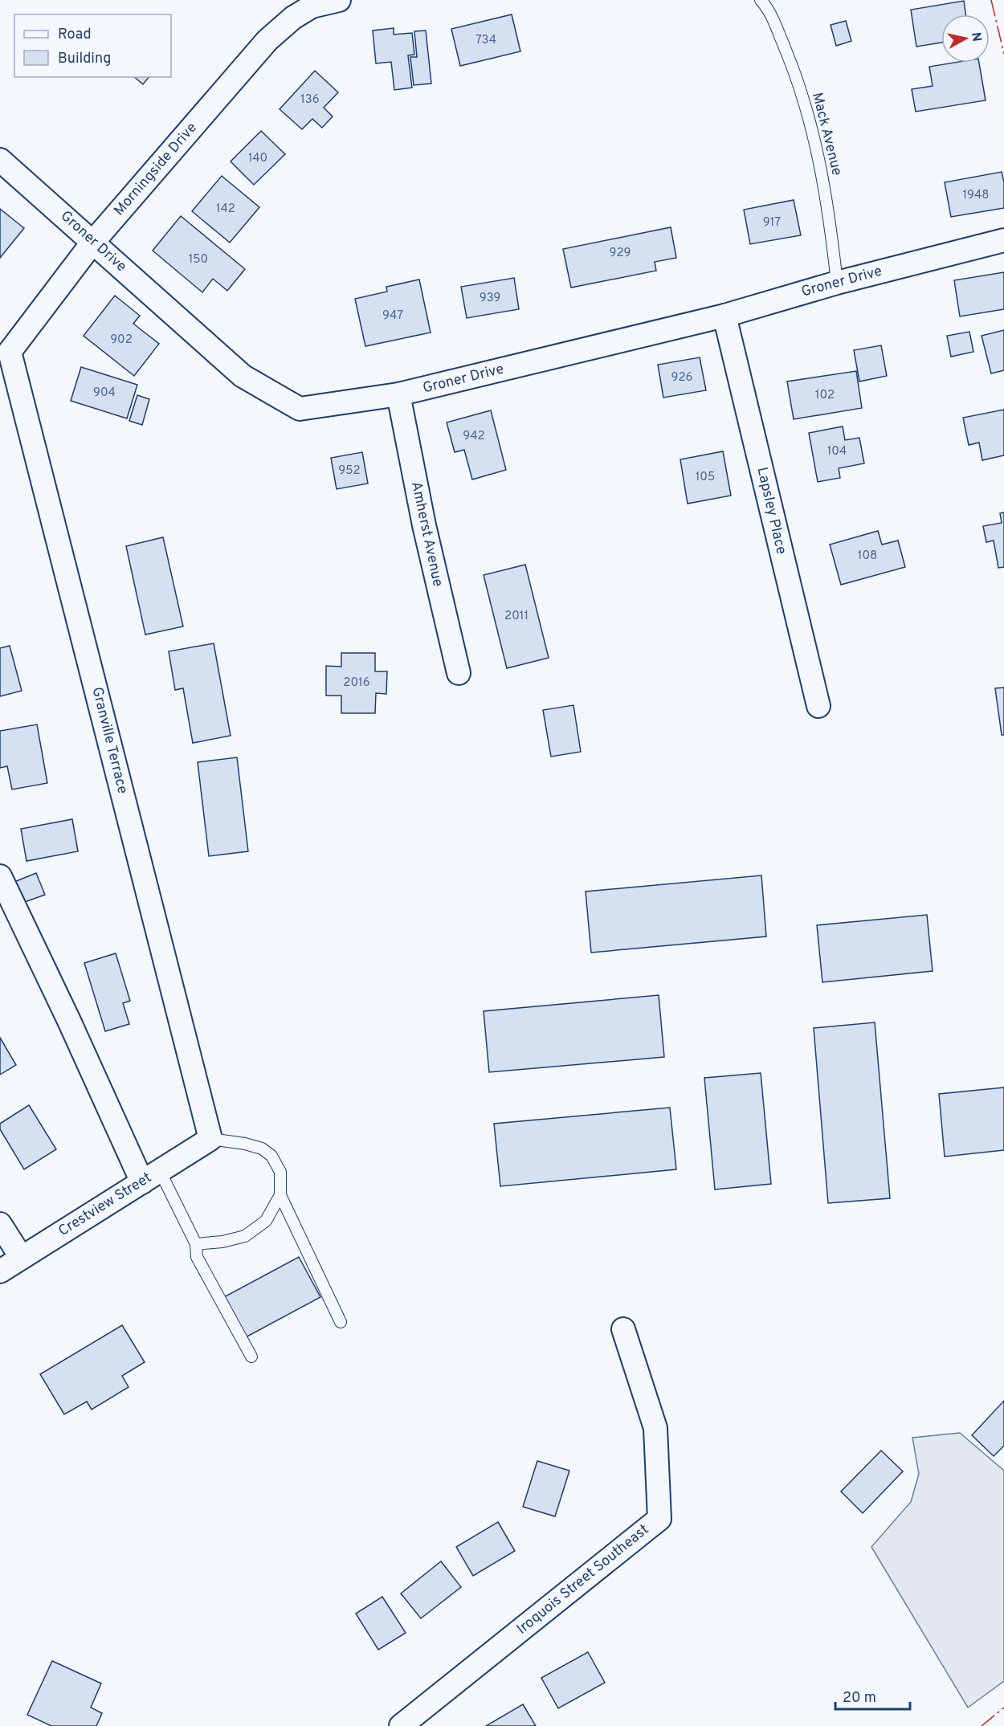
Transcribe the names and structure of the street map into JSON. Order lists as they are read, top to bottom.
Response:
{
  "streets": {
    "street": [
      "Morningside Drive",
      "Groner Drive",
      "Lapsley Place",
      "Amherst Avenue",
      "Granville Terrace",
      "Crestview Street",
      "Iroquois Street Southeast"
    ],
    "lane": ["Mack Avenue"]
  },
  "crossings": [
    ["Mack Avenue", "Groner Drive"],
    ["Morningside Drive", "Groner Drive"],
    ["Morningside Drive", "Granville Terrace"],
    ["Groner Drive", "Lapsley Place"],
    ["Groner Drive", "Amherst Avenue"],
    ["Granville Terrace", "Crestview Street"]
  ],
  "house_numbers": [
    "734",
    "136",
    "140",
    "1948",
    "142",
    "917",
    "929",
    "150",
    "939",
    "947",
    "902",
    "926",
    "904",
    "102",
    "942",
    "104",
    "952",
    "105",
    "108",
    "2011",
    "2016"
  ],
  "legend": ["Road", "Building"],
  "scale_bar": "20 m",
  "north": "right"
}
